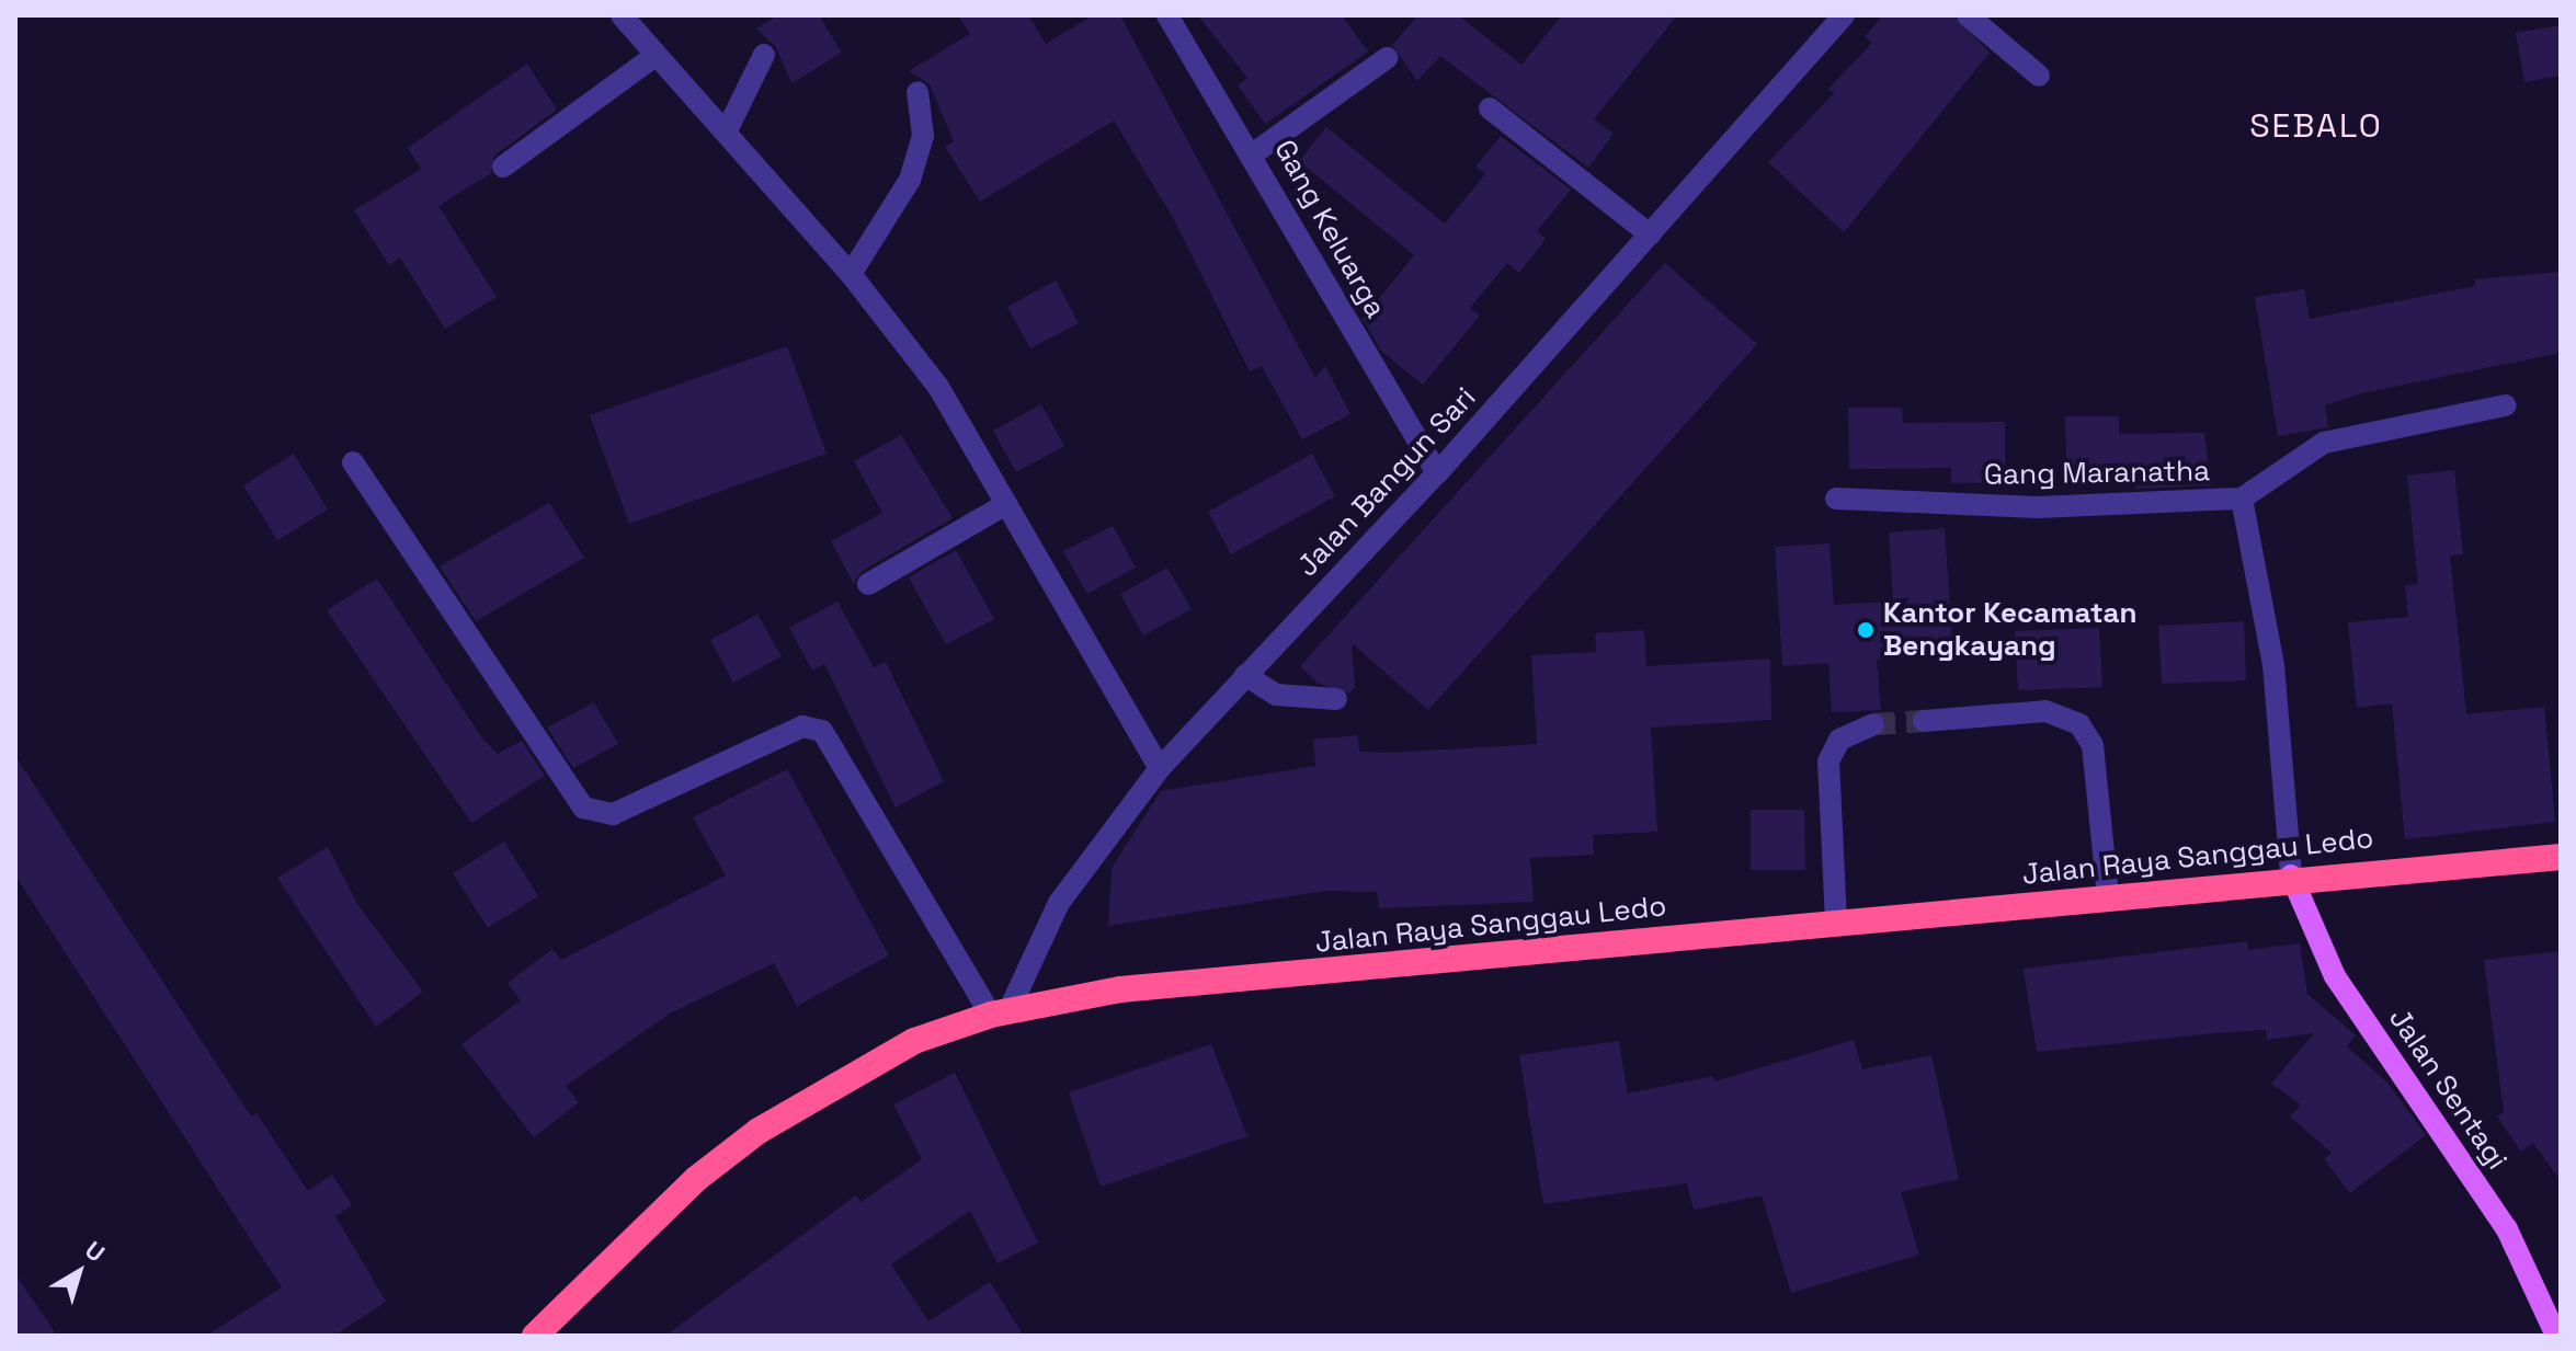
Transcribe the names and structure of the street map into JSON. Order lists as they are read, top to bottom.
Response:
{
  "streets": {
    "highway": ["Jalan Raya Sanggau Ledo"],
    "main road": ["Jalan Sentagi"],
    "street": ["Gang Keluarga", "Gang Maranatha", "Jalan Bangun Sari"]
  },
  "crossings": [
    ["Gang Keluarga", "Jalan Bangun Sari"],
    ["Gang Maranatha", "Jalan Raya Sanggau Ledo"],
    ["Gang Maranatha", "Jalan Sentagi"],
    ["Jalan Bangun Sari", "Jalan Raya Sanggau Ledo"],
    ["Jalan Raya Sanggau Ledo", "Jalan Sentagi"]
  ],
  "districts": ["SEBALO"],
  "places": ["Kantor Kecamatan Bengkayang"],
  "north": "top right"
}
